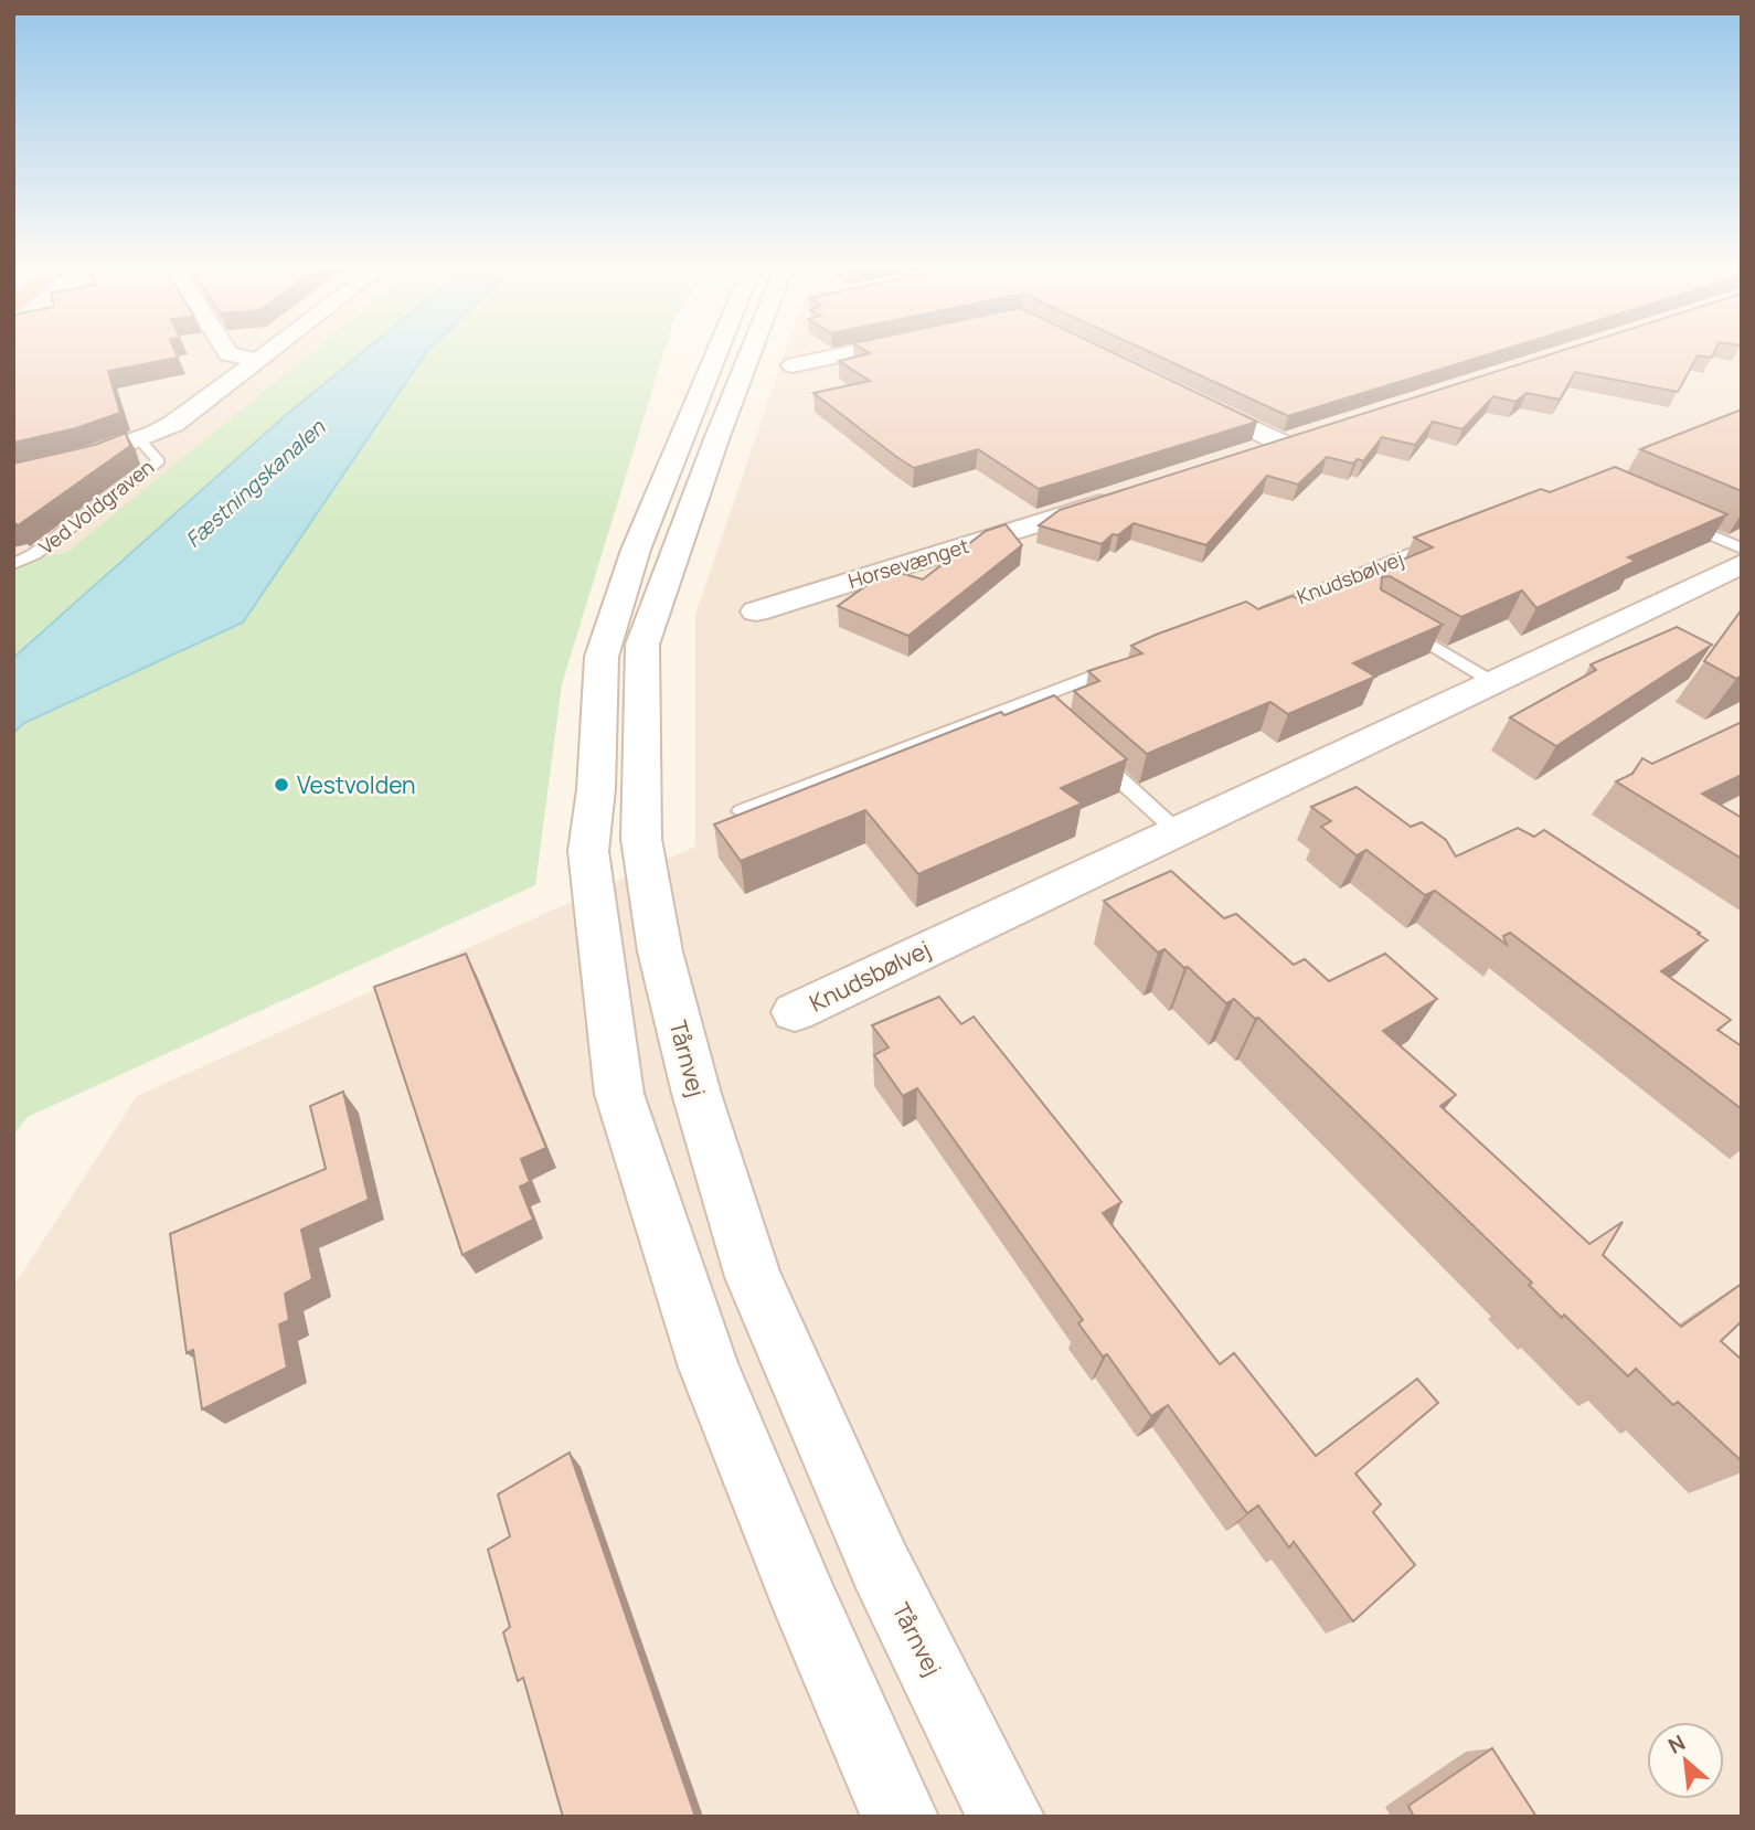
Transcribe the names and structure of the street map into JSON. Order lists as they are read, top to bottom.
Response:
{
  "streets": {
    "street": [
      "Ved Voldgraven",
      "Horsevænget",
      "Knudsbølvej",
      "Tårnvej"
    ]
  },
  "water": ["Fæstningskanalen"],
  "places": ["Vestvolden"],
  "north": "top left"
}
